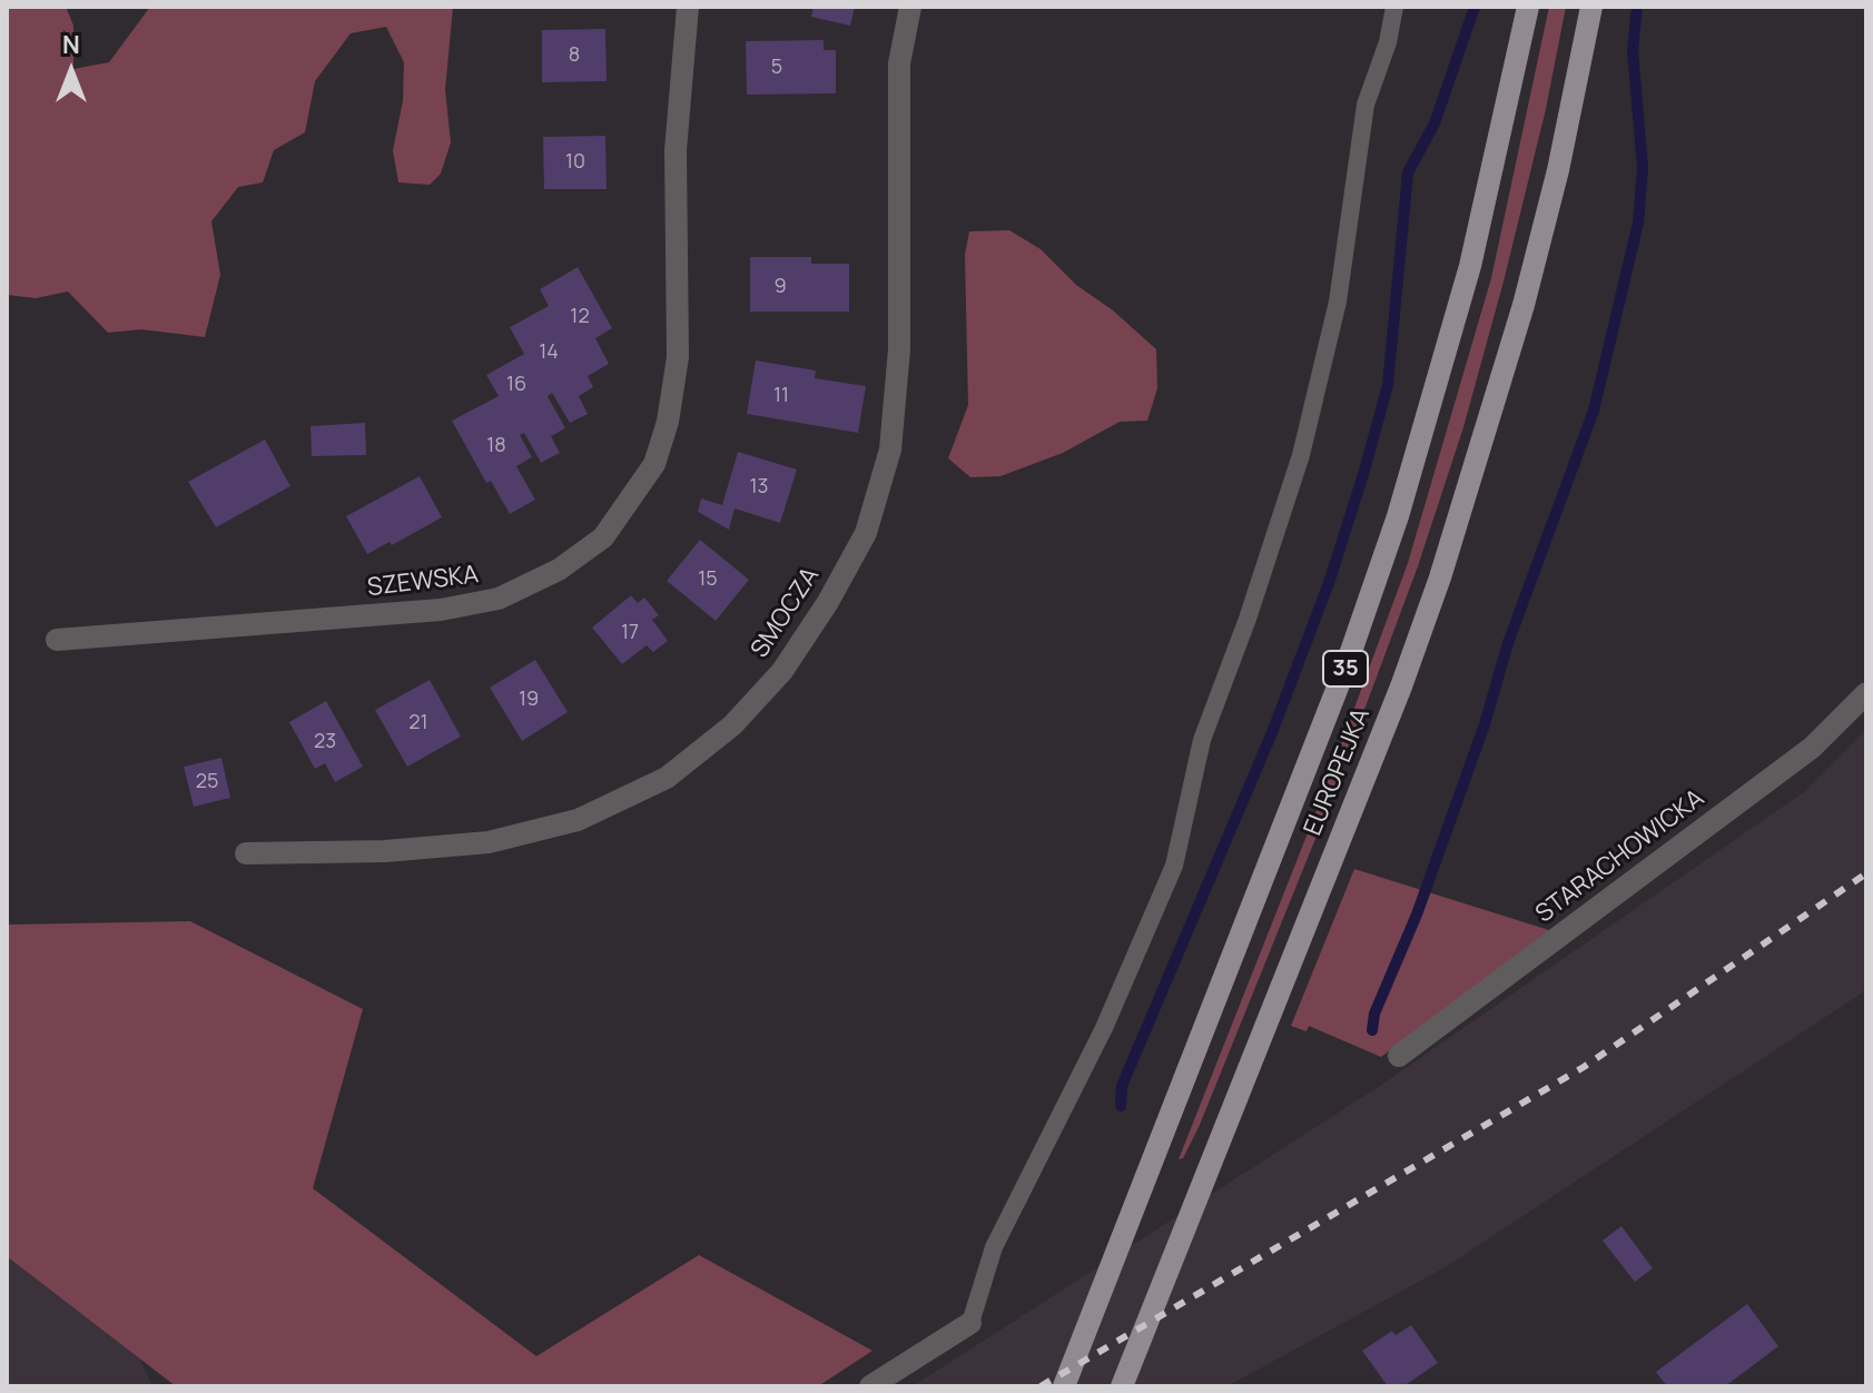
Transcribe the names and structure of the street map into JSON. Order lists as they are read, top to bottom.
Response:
{
  "streets": {
    "main road": ["35", "EUROPEJKA"],
    "street": ["SZEWSKA", "SMOCZA", "STARACHOWICKA"]
  },
  "house_numbers": [
    "8",
    "5",
    "10",
    "9",
    "12",
    "14",
    "16",
    "11",
    "18",
    "13",
    "15",
    "17",
    "19",
    "21",
    "23",
    "25"
  ],
  "north": "top"
}
